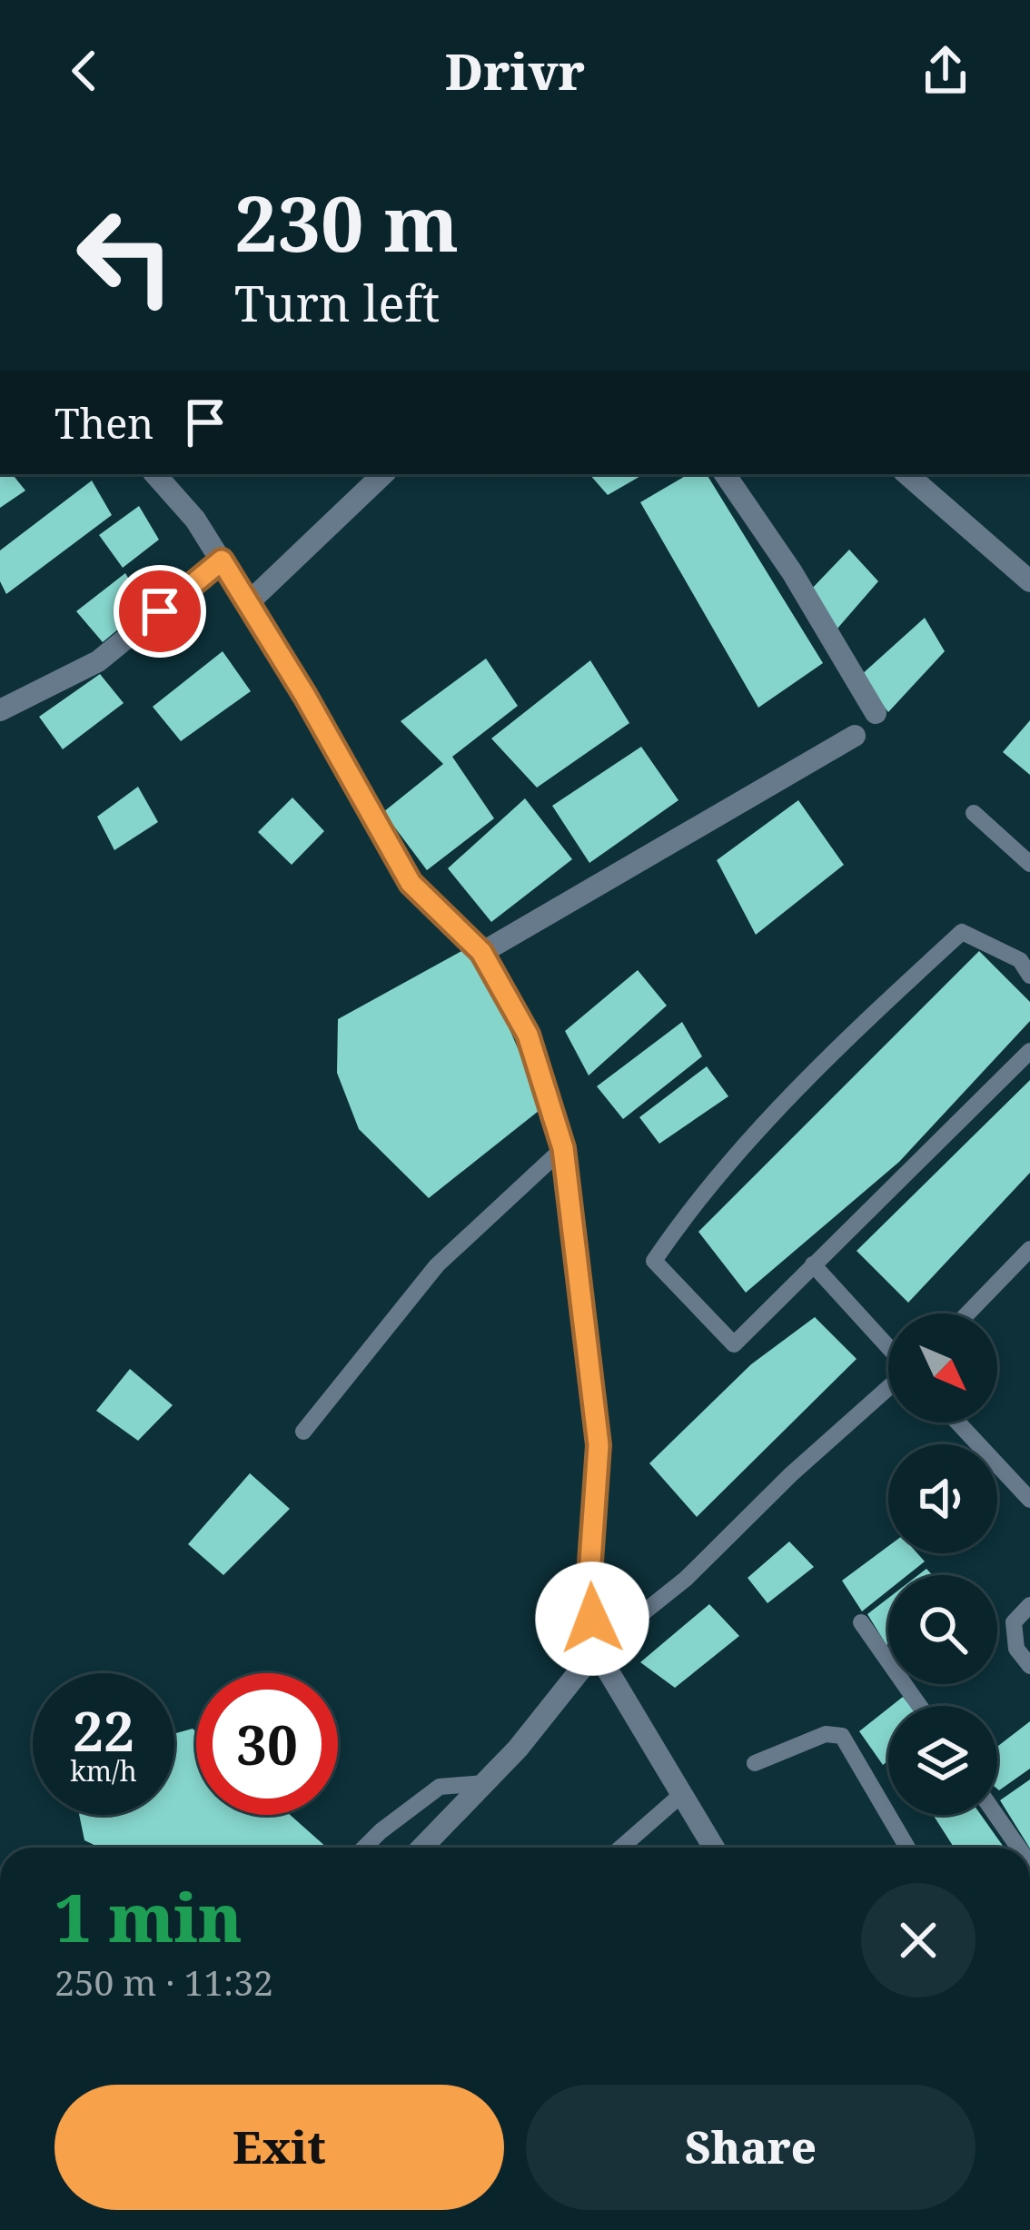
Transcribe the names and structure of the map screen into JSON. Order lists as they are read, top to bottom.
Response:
{
  "north": "bottom right",
  "page": {
    "header": "Drivr",
    "turn": ["230 m", "Turn left"],
    "then": "Then",
    "speed": "22 km/h",
    "limit": "30",
    "heading": ["1 min", "250 m · 11:32"],
    "buttons": ["Exit", "Share"]
  }
}
